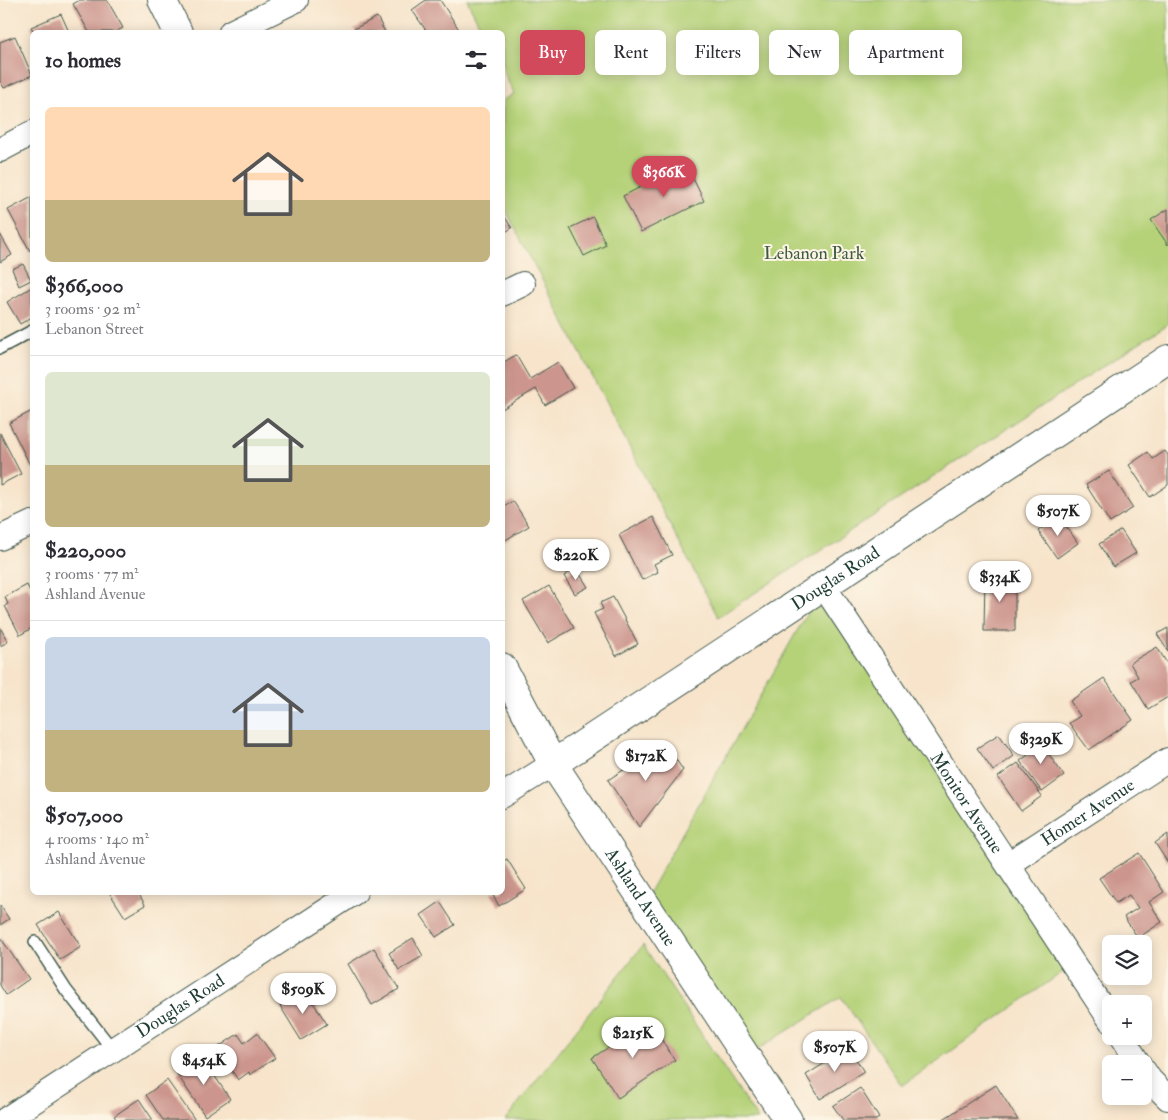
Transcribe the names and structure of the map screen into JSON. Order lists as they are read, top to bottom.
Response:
{
  "streets": {
    "street": [
      "Douglas Road",
      "Monitor Avenue",
      "Homer Avenue",
      "Ashland Avenue"
    ]
  },
  "crossings": [
    ["Douglas Road", "Monitor Avenue"],
    ["Douglas Road", "Ashland Avenue"],
    ["Monitor Avenue", "Homer Avenue"]
  ],
  "parks": ["Lebanon Park"],
  "page": {
    "chip": [
      "Buy",
      "Rent",
      "Filters",
      "New",
      "Apartment"
    ],
    "heading": "10 homes",
    "list": [
      {
        "name": "$366,000",
        "note": "3 rooms · 92 m² · Lebanon Street"
      },
      {
        "name": "$220,000",
        "note": "3 rooms · 77 m² · Ashland Avenue"
      },
      {
        "name": "$507,000",
        "note": "4 rooms · 140 m² · Ashland Avenue"
      }
    ],
    "price": [
      "$366K",
      "$507K",
      "$220K",
      "$334K",
      "$329K",
      "$172K",
      "$509K",
      "$215K",
      "$507K",
      "$454K"
    ],
    "map_buttons": ["+", "−"]
  }
}
